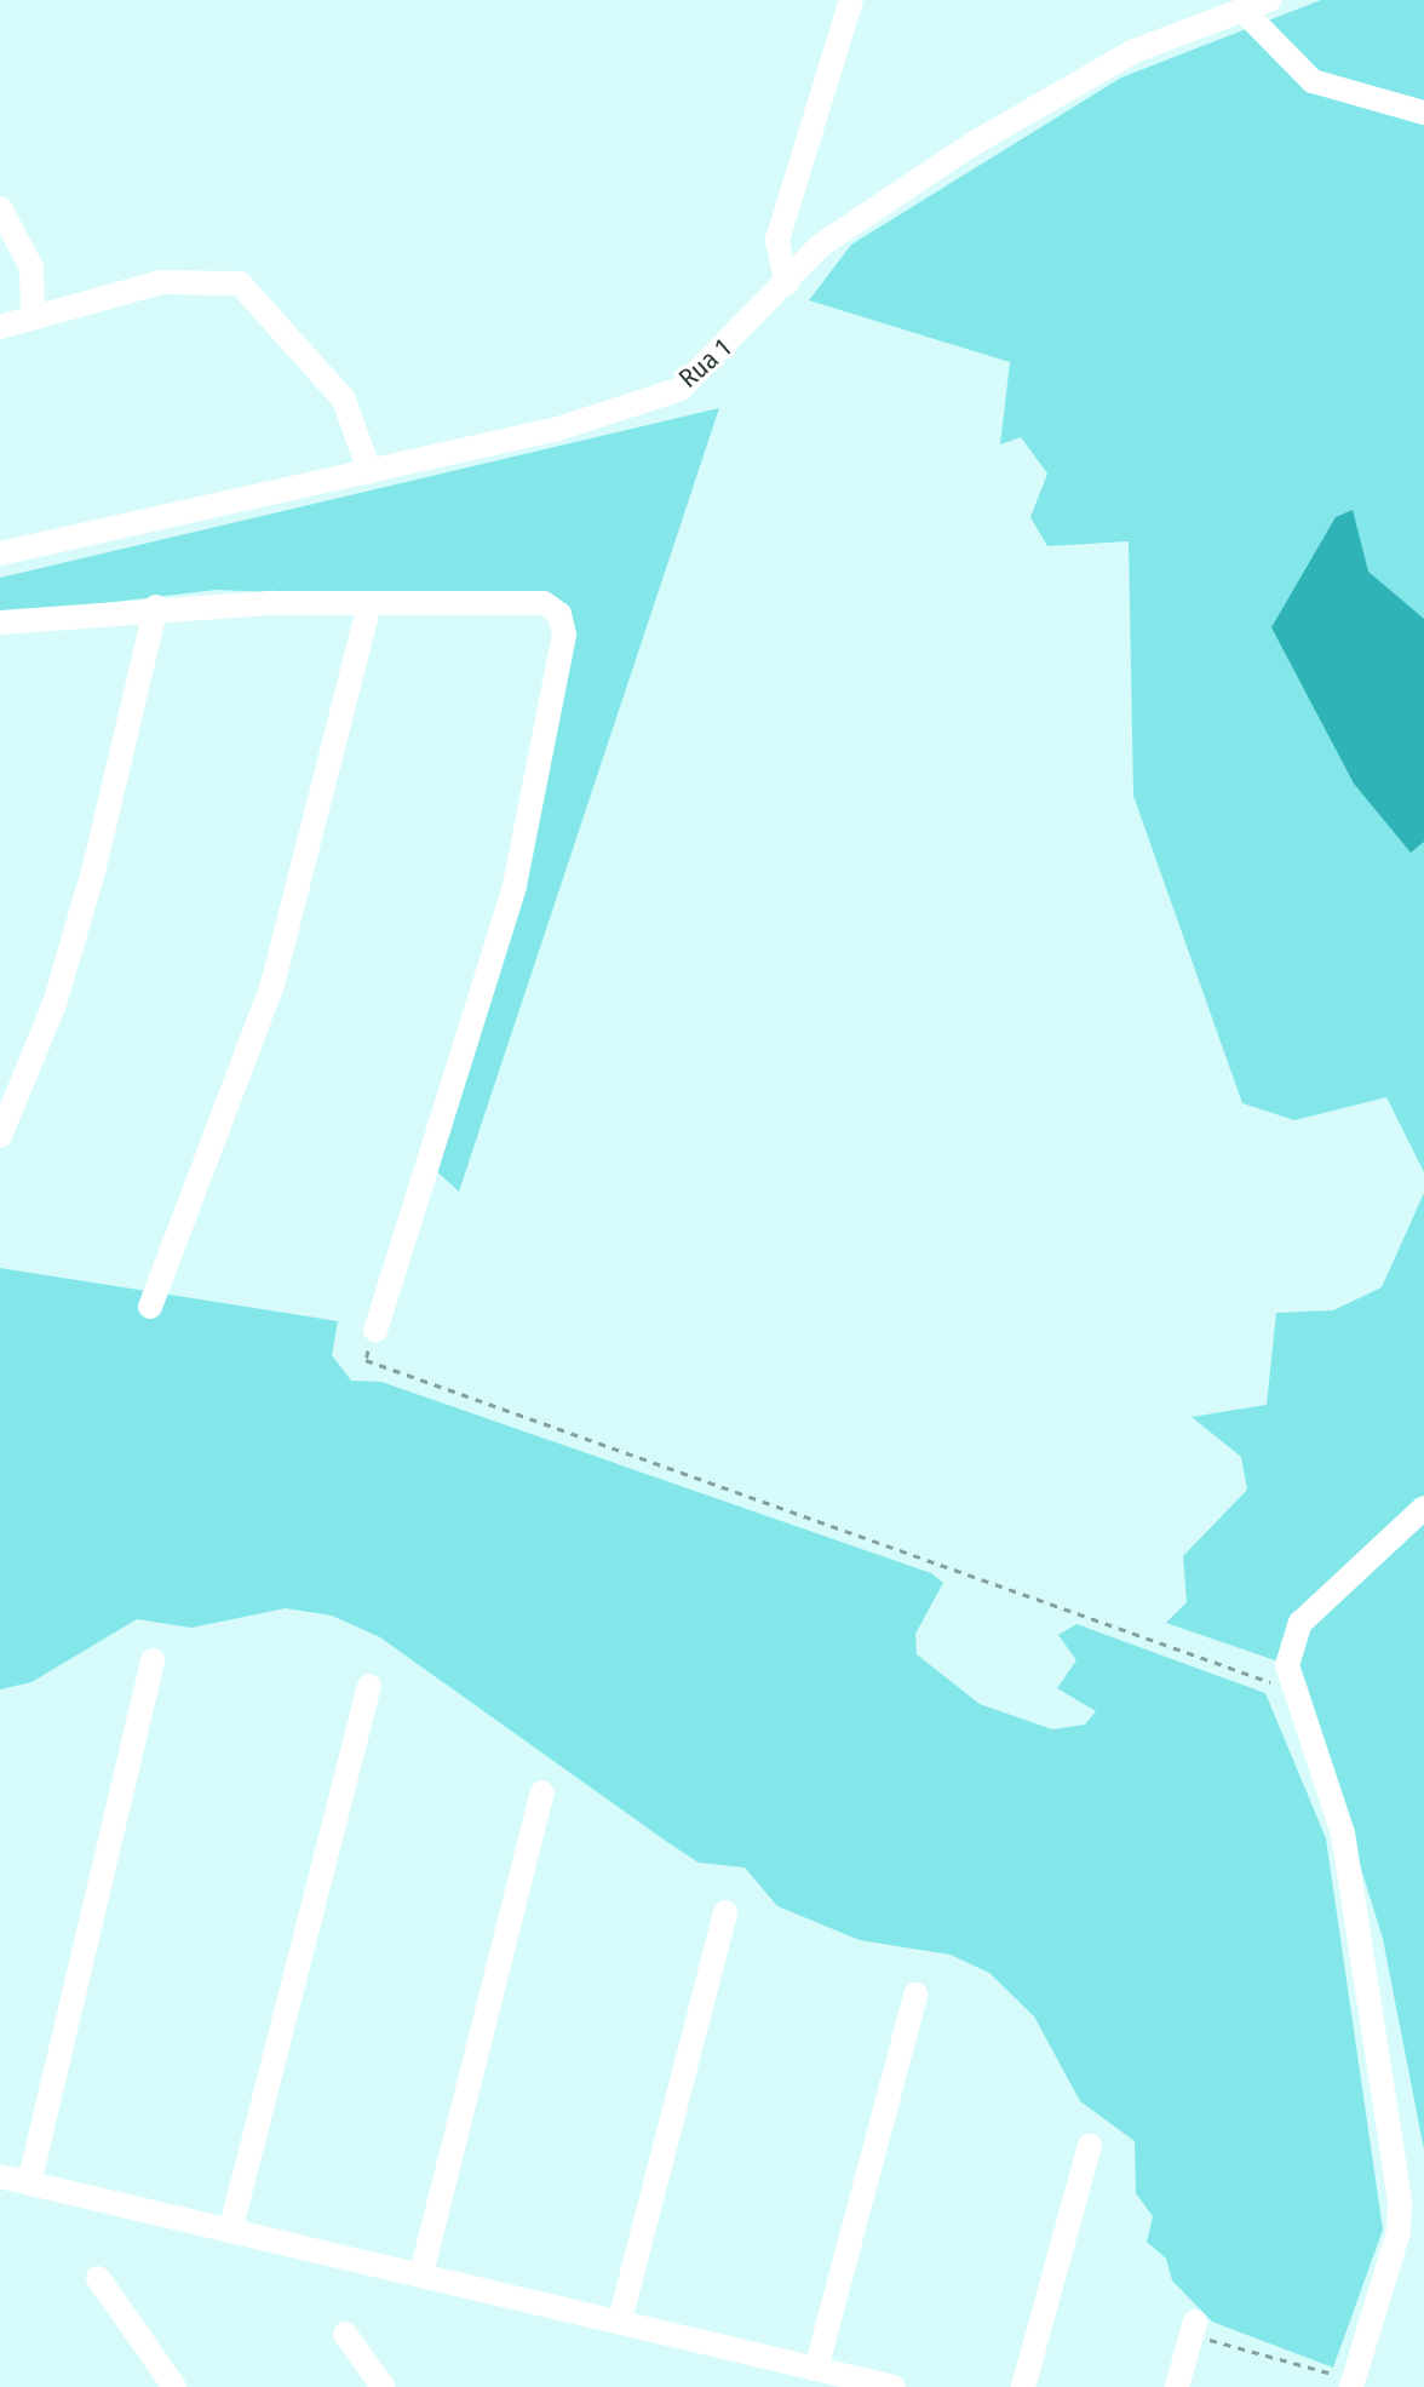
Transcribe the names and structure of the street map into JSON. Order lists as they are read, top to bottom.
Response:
{
  "streets": {
    "street": ["Rua 1"]
  }
}
